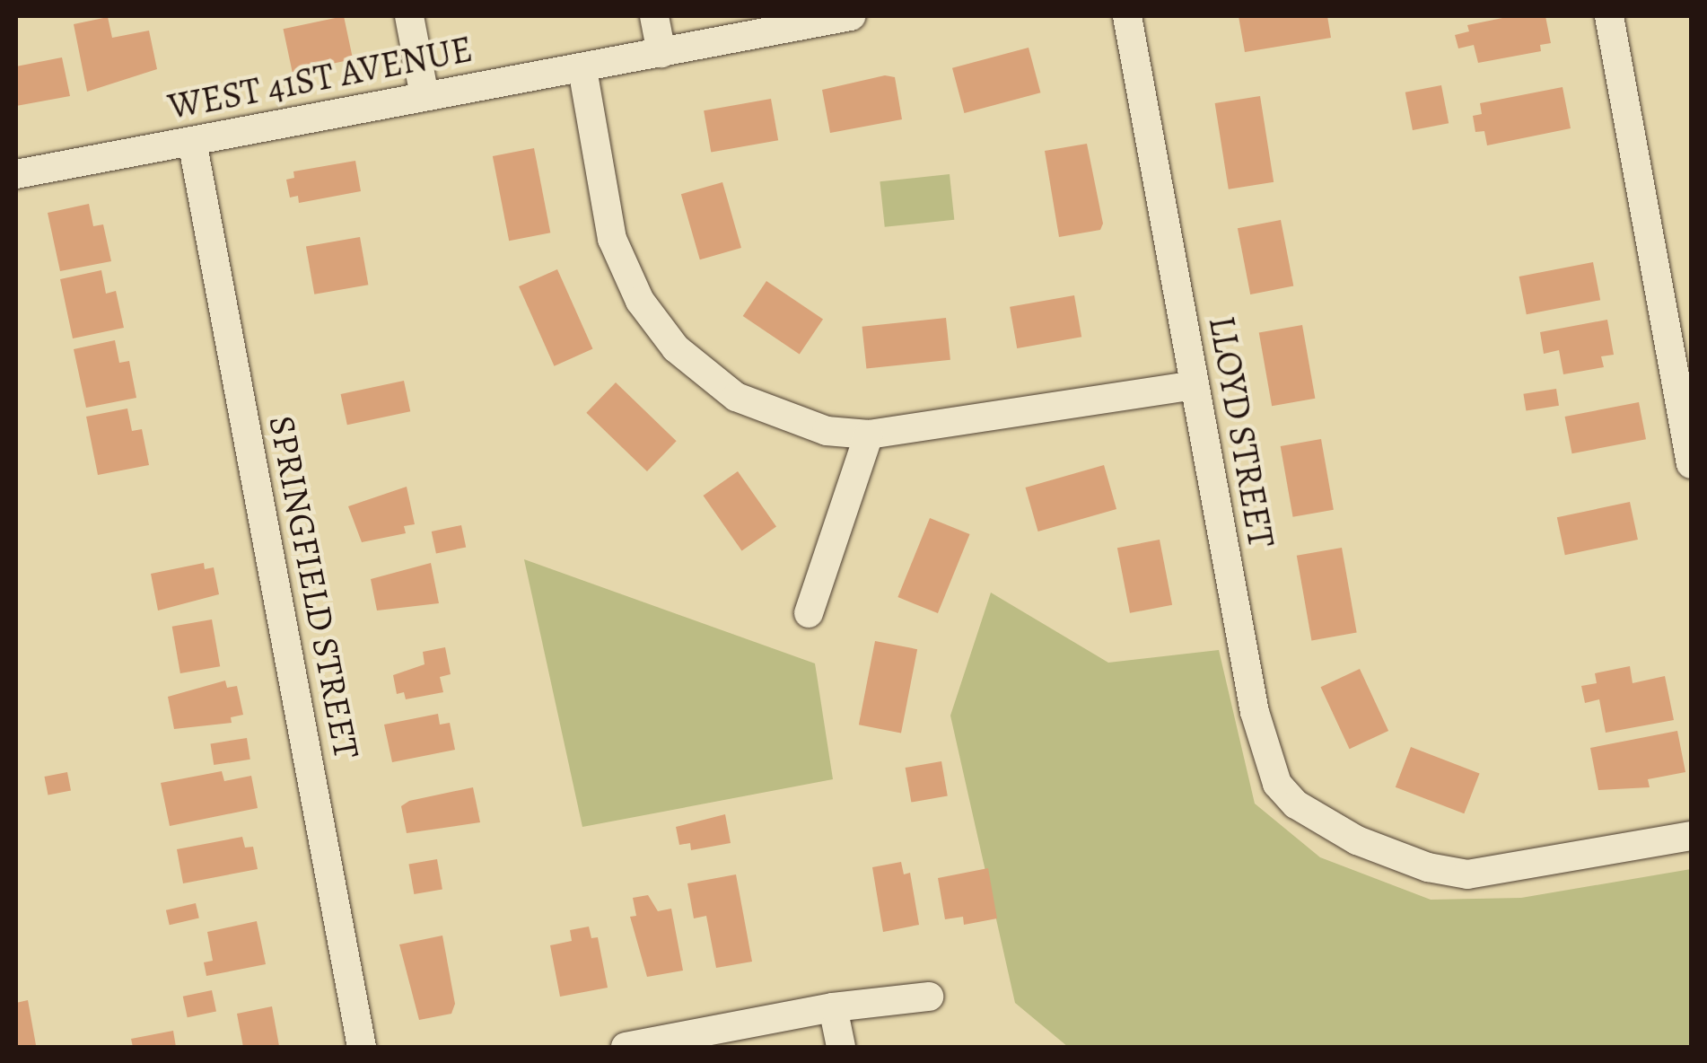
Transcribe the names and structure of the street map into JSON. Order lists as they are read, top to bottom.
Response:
{
  "streets": {
    "street": ["WEST 41ST AVENUE", "LLOYD STREET", "SPRINGFIELD STREET"]
  },
  "crossings": [
    ["WEST 41ST AVENUE", "SPRINGFIELD STREET"]
  ]
}
